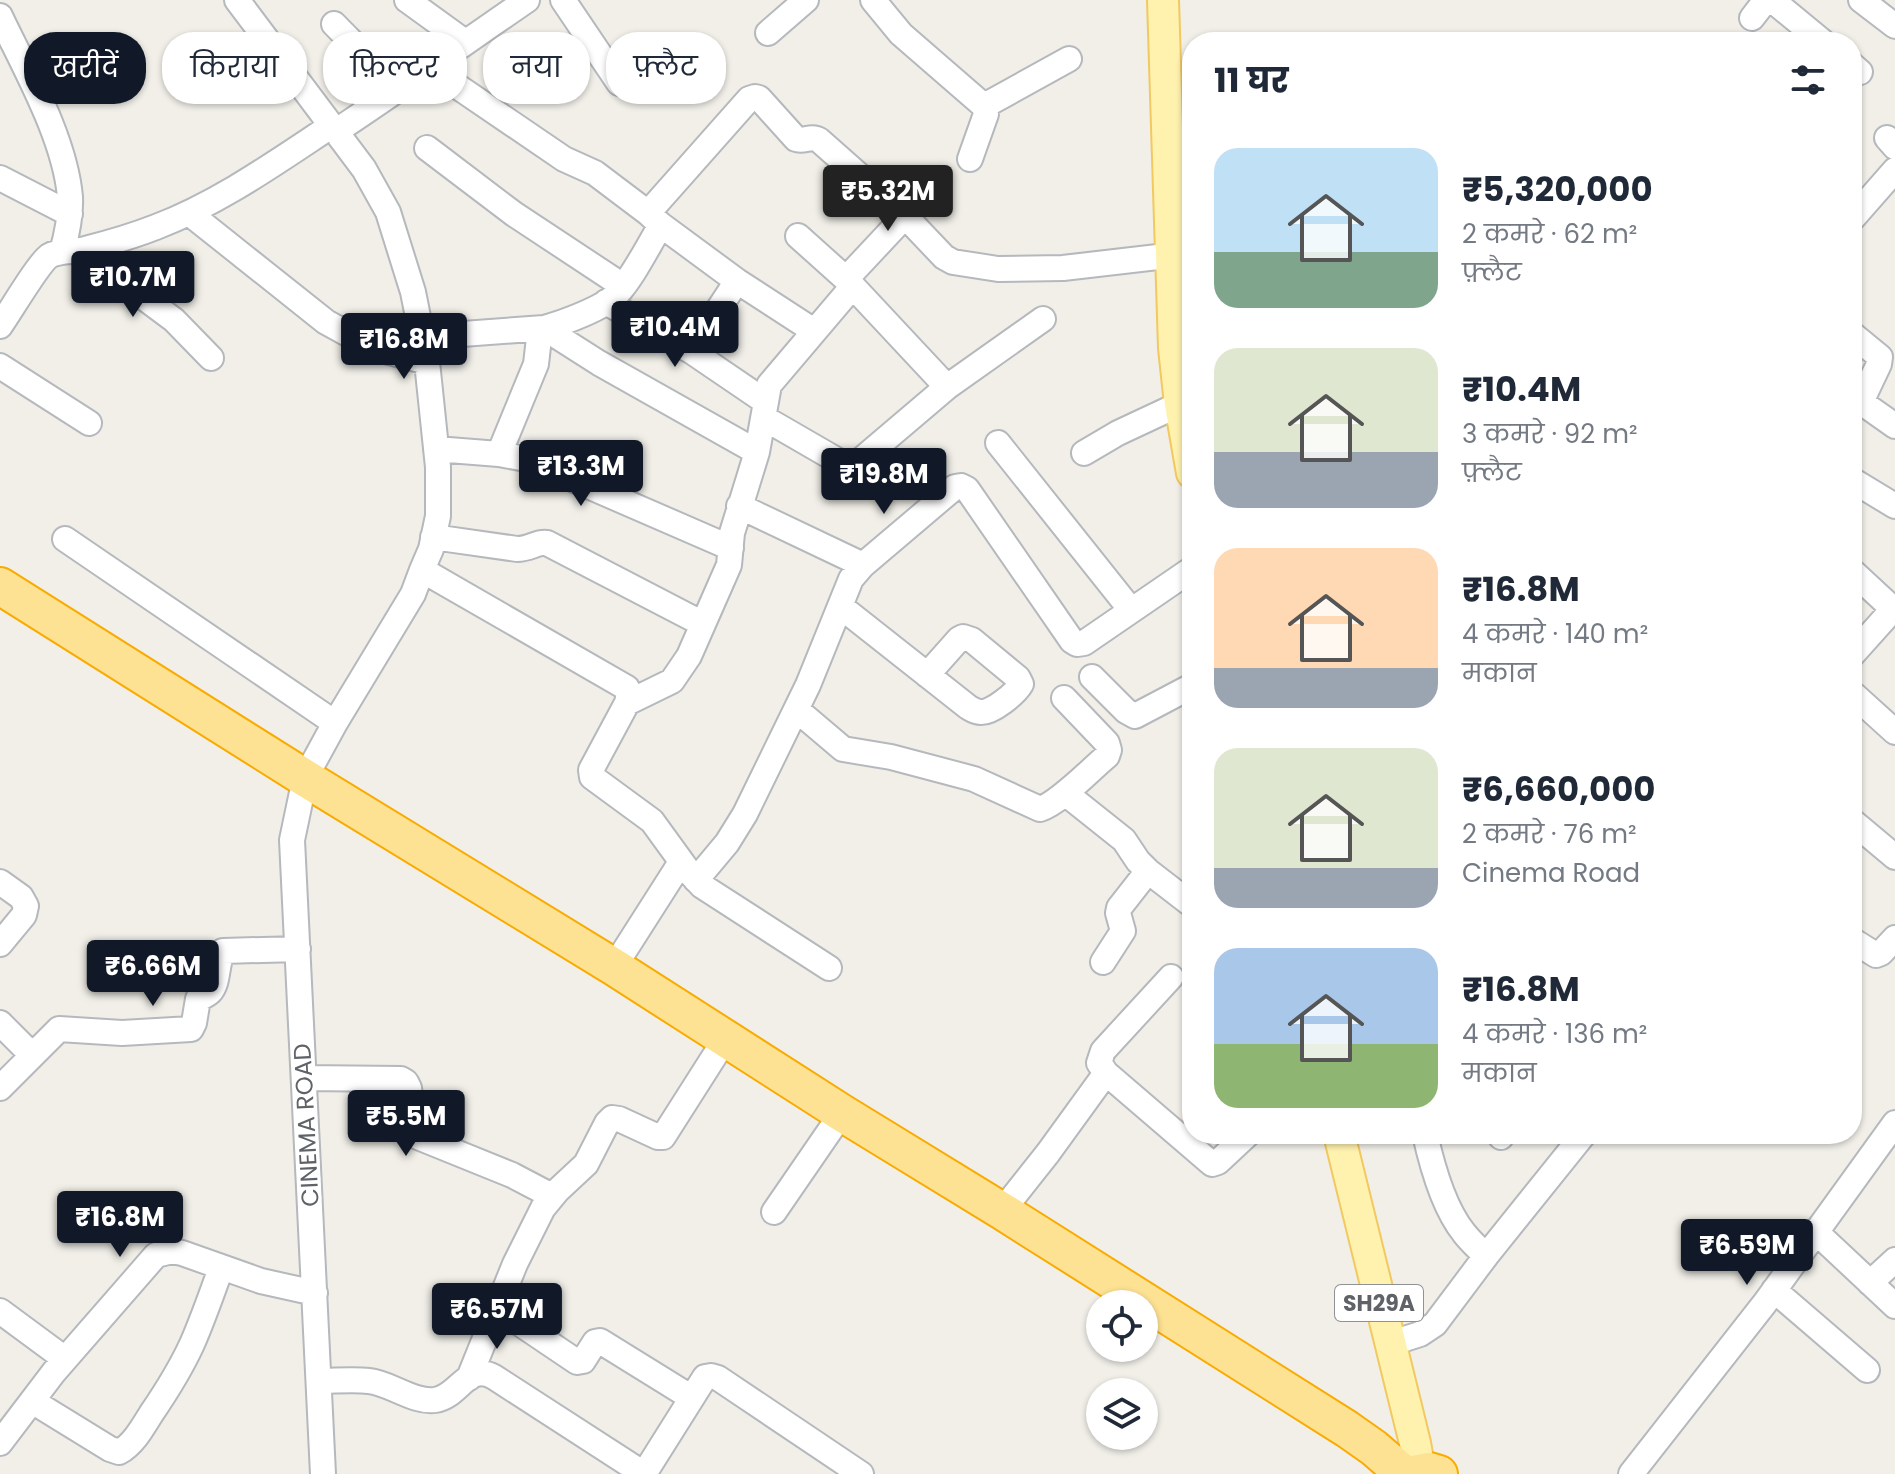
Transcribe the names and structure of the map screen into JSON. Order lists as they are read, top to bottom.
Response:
{
  "streets": {
    "main road": ["SH29A"],
    "street": ["CINEMA ROAD"]
  },
  "page": {
    "chip": [
      "खरीदें",
      "किराया",
      "फ़िल्टर",
      "नया",
      "फ़्लैट"
    ],
    "heading": "11 घर",
    "list": [
      {
        "name": "₹5,320,000",
        "note": "2 कमरे · 62 m² · फ़्लैट"
      },
      {
        "name": "₹10.4M",
        "note": "3 कमरे · 92 m² · फ़्लैट"
      },
      {
        "name": "₹16.8M",
        "note": "4 कमरे · 140 m² · मकान"
      },
      {
        "name": "₹6,660,000",
        "note": "2 कमरे · 76 m² · Cinema Road"
      },
      {
        "name": "₹16.8M",
        "note": "4 कमरे · 136 m² · मकान"
      }
    ],
    "price": [
      "₹5.32M",
      "₹10.7M",
      "₹10.4M",
      "₹16.8M",
      "₹13.3M",
      "₹19.8M",
      "₹6.66M",
      "₹5.5M",
      "₹16.8M",
      "₹6.59M",
      "₹6.57M"
    ]
  }
}
